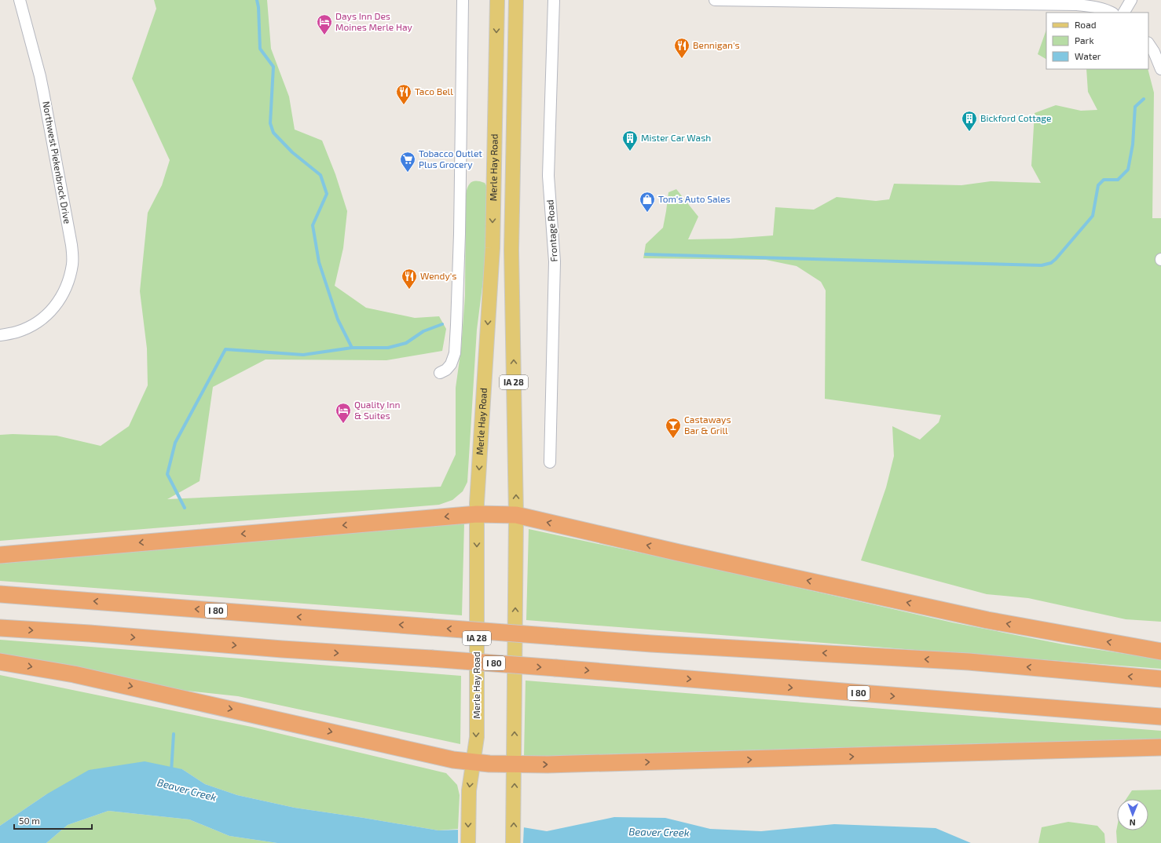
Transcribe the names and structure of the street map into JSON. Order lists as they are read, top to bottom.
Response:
{
  "streets": {
    "highway": ["I 80"],
    "main road": ["Merle Hay Road", "IA 28"],
    "street": ["Northwest Piekenbrock Drive", "Frontage Road"]
  },
  "water": ["Beaver Creek"],
  "places": {
    "hotel": ["Days Inn Des Moines Merle Hay", "Quality Inn & Suites"],
    "restaurant": ["Bennigan's", "Taco Bell", "Wendy's"],
    "building": ["Bickford Cottage", "Mister Car Wash"],
    "supermarket": ["Tobacco Outlet Plus Grocery"],
    "shop": ["Tom's Auto Sales"],
    "bar": ["Castaways Bar & Grill"]
  },
  "legend": ["Road", "Park", "Water"],
  "scale_bar": "50 m",
  "north": "bottom"
}
